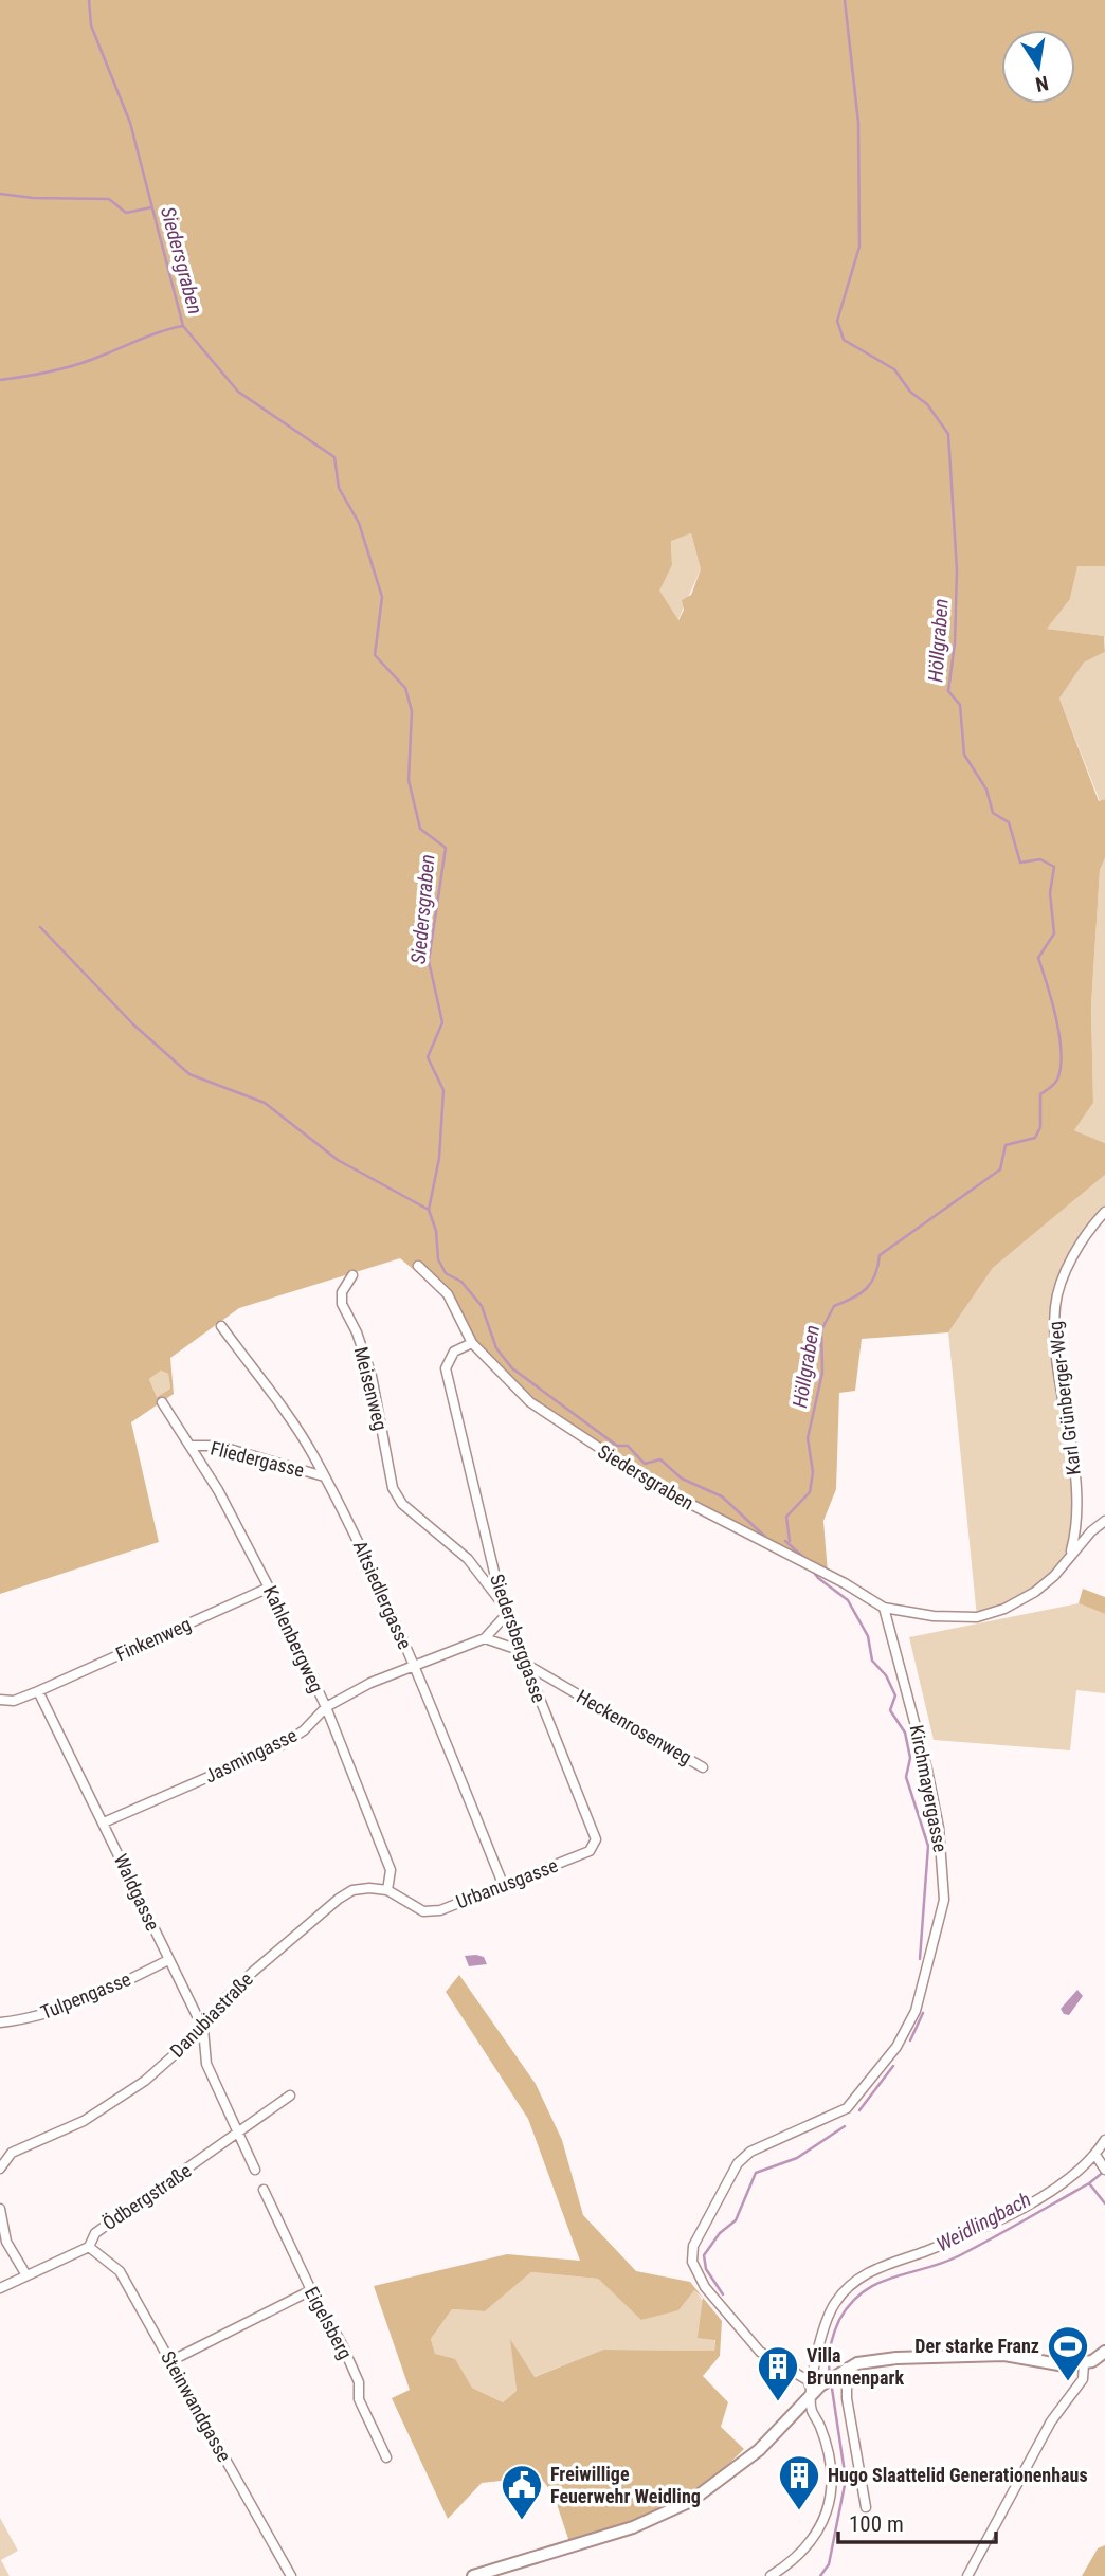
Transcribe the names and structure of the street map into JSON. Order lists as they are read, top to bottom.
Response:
{
  "streets": {
    "street": [
      "Meisenweg",
      "Karl Grünberger-Weg",
      "Fliedergasse",
      "Siedersgraben",
      "Altsiedlergasse",
      "Siedersberggasse",
      "Finkenweg",
      "Kahlenbergweg",
      "Heckenrosenweg",
      "Jasmingasse",
      "Kirchmayergasse",
      "Urbanusgasse",
      "Waldgasse",
      "Tulpengasse",
      "Danubiastraße",
      "Ödbergstraße",
      "Eigelsberg",
      "Steinwandgasse"
    ]
  },
  "crossings": [
    ["Meisenweg", "Siedersberggasse"],
    ["Fliedergasse", "Altsiedlergasse"],
    ["Fliedergasse", "Kahlenbergweg"],
    ["Siedersgraben", "Siedersberggasse"],
    ["Siedersgraben", "Kirchmayergasse"],
    ["Altsiedlergasse", "Jasmingasse"],
    ["Altsiedlergasse", "Urbanusgasse"],
    ["Siedersberggasse", "Heckenrosenweg"],
    ["Siedersberggasse", "Jasmingasse"],
    ["Siedersberggasse", "Urbanusgasse"],
    ["Finkenweg", "Kahlenbergweg"],
    ["Finkenweg", "Waldgasse"],
    ["Kahlenbergweg", "Jasmingasse"],
    ["Kahlenbergweg", "Urbanusgasse"],
    ["Kahlenbergweg", "Danubiastraße"],
    ["Jasmingasse", "Waldgasse"],
    ["Urbanusgasse", "Danubiastraße"],
    ["Waldgasse", "Tulpengasse"],
    ["Waldgasse", "Danubiastraße"],
    ["Waldgasse", "Ödbergstraße"],
    ["Ödbergstraße", "Steinwandgasse"]
  ],
  "water": ["Siedersgraben", "Höllgraben", "Weidlingbach"],
  "places": {
    "sports": ["Der starke Franz"],
    "building": ["Villa Brunnenpark", "Hugo Slaattelid Generationenhaus"],
    "public building": ["Freiwillige Feuerwehr Weidling"]
  },
  "scale_bar": "100 m",
  "north": "bottom"
}
